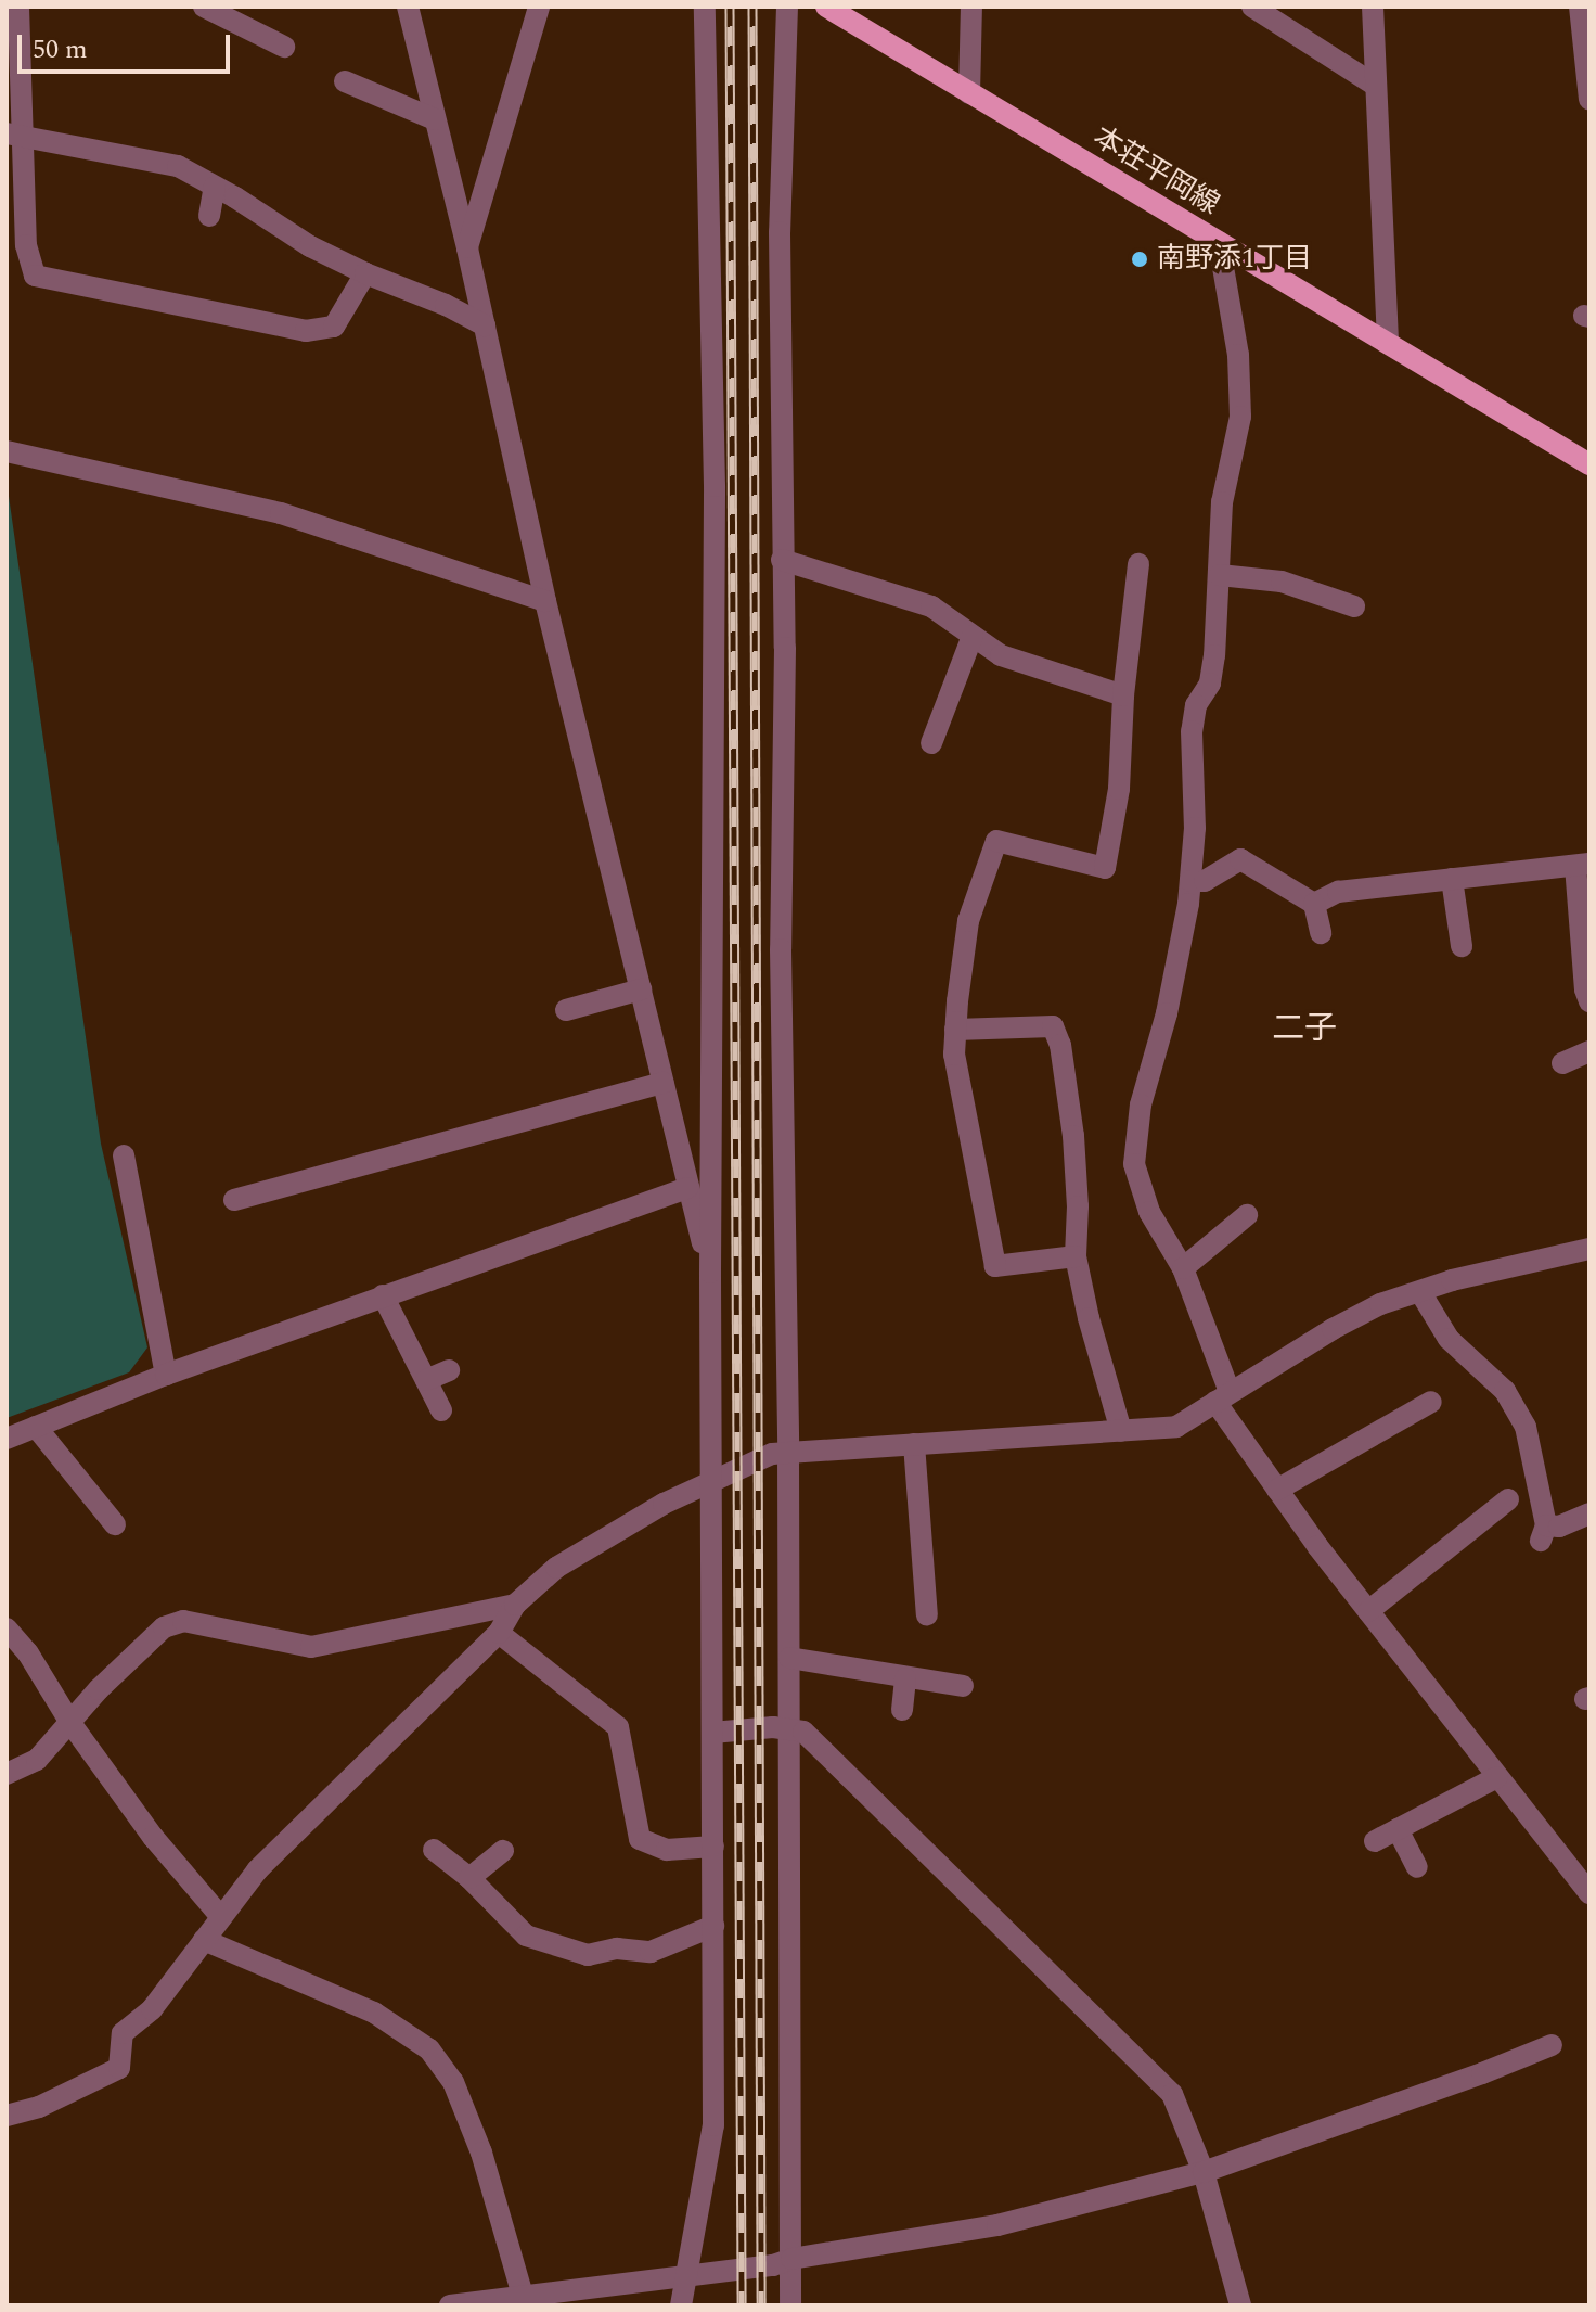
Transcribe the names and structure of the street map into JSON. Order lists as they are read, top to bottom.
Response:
{
  "streets": {
    "main road": ["本荘平岡線"]
  },
  "districts": ["二子"],
  "places": ["南野添1丁目"],
  "scale_bar": "50 m"
}
